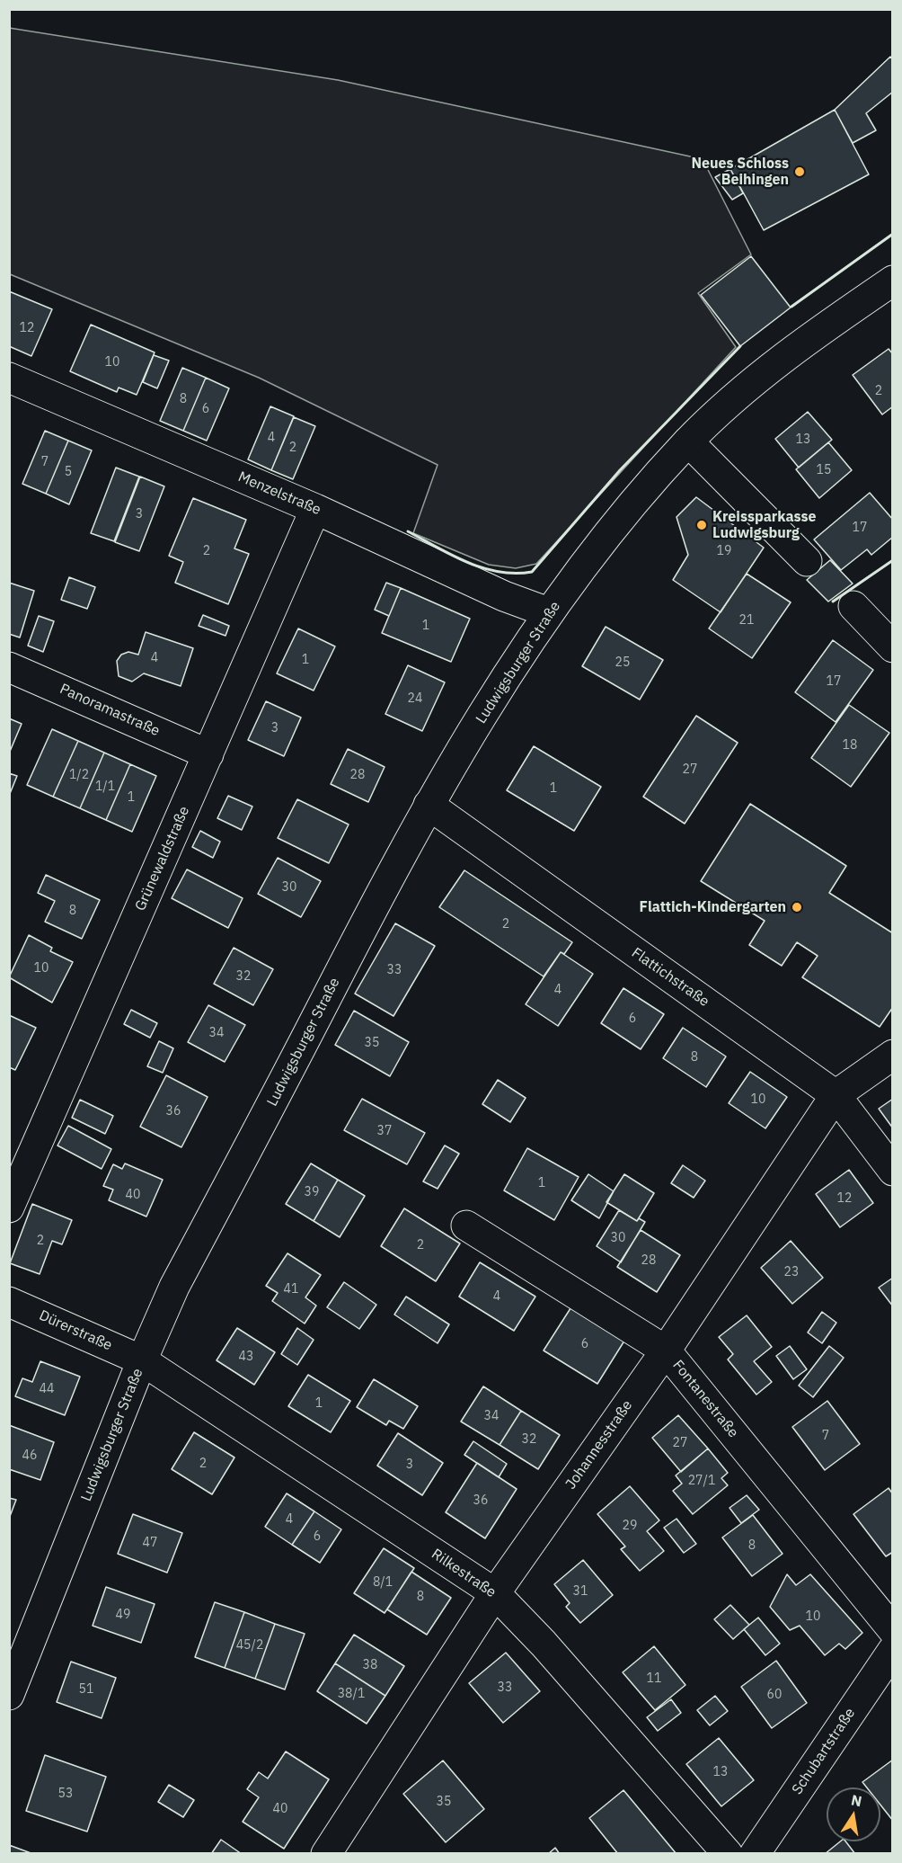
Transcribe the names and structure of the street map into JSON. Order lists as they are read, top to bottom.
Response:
{
  "streets": {
    "street": [
      "Menzelstraße",
      "Ludwigsburger Straße",
      "Panoramastraße",
      "Grünewaldstraße",
      "Flattichstraße",
      "Dürerstraße",
      "Fontanestraße",
      "Johannesstraße",
      "Rilkestraße",
      "Schubartstraße"
    ]
  },
  "crossings": [
    ["Menzelstraße", "Ludwigsburger Straße"],
    ["Menzelstraße", "Grünewaldstraße"],
    ["Ludwigsburger Straße", "Flattichstraße"],
    ["Ludwigsburger Straße", "Dürerstraße"],
    ["Ludwigsburger Straße", "Rilkestraße"],
    ["Panoramastraße", "Grünewaldstraße"],
    ["Flattichstraße", "Johannesstraße"],
    ["Dürerstraße", "Rilkestraße"],
    ["Fontanestraße", "Johannesstraße"],
    ["Johannesstraße", "Rilkestraße"]
  ],
  "places": ["Neues Schloss Beihingen", "Kreissparkasse Ludwigsburg", "Flattich-Kindergarten"],
  "house_numbers": [
    "12",
    "10",
    "2",
    "8",
    "6",
    "4",
    "13",
    "2",
    "7",
    "15",
    "5",
    "3",
    "17",
    "2",
    "19",
    "21",
    "1",
    "4",
    "1",
    "25",
    "17",
    "24",
    "3",
    "18",
    "27",
    "1/2",
    "28",
    "1/1",
    "1",
    "1",
    "30",
    "8",
    "2",
    "10",
    "33",
    "32",
    "4",
    "6",
    "34",
    "35",
    "8",
    "10",
    "36",
    "37",
    "1",
    "39",
    "40",
    "12",
    "30",
    "2",
    "2",
    "28",
    "23",
    "41",
    "4",
    "6",
    "43",
    "44",
    "1",
    "34",
    "7",
    "32",
    "27",
    "46",
    "2",
    "3",
    "27/1",
    "36",
    "4",
    "29",
    "6",
    "47",
    "8",
    "8/1",
    "31",
    "8",
    "49",
    "10",
    "45/2",
    "38",
    "11",
    "33",
    "51",
    "38/1",
    "60",
    "13",
    "53",
    "35",
    "40"
  ],
  "north": "top"
}
